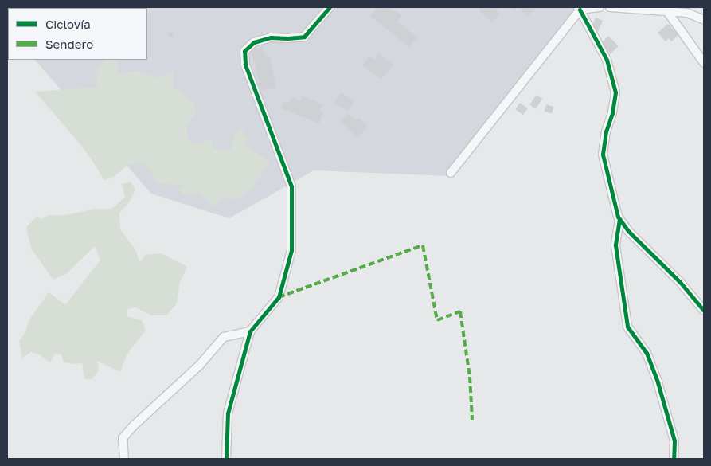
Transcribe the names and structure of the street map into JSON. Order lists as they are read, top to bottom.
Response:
{
  "legend": ["Ciclovía", "Sendero"]
}
